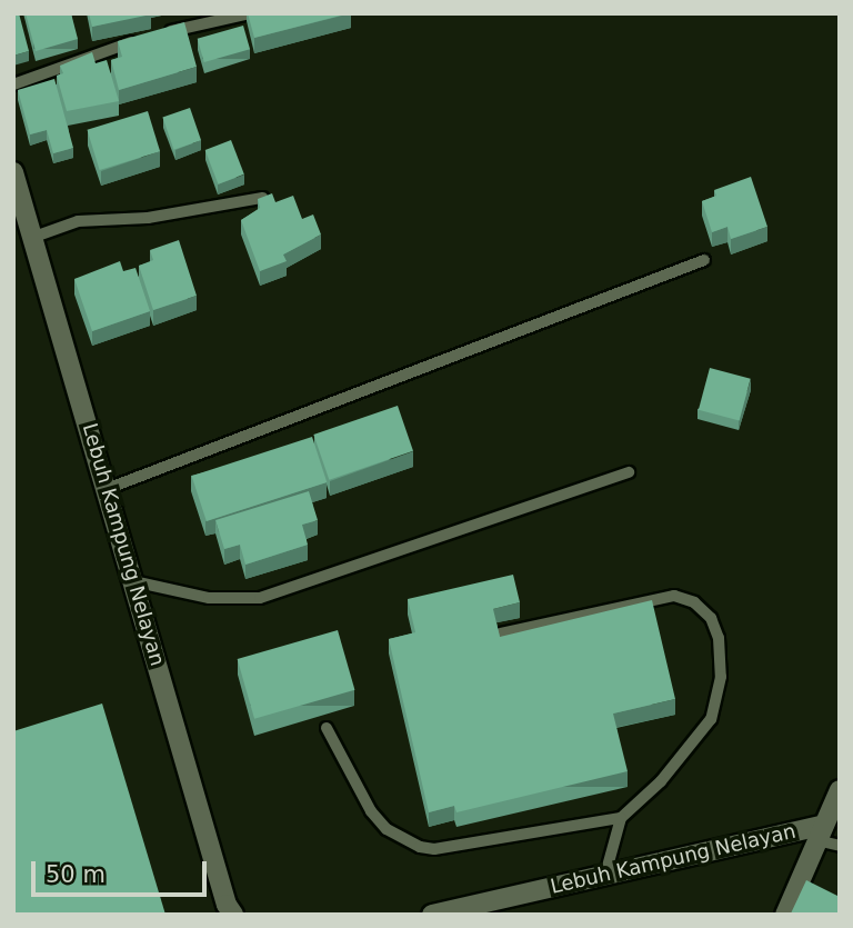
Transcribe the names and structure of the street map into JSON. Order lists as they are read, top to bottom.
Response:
{
  "streets": {
    "street": ["Lebuh Kampung Nelayan"]
  },
  "scale_bar": "50 m"
}
